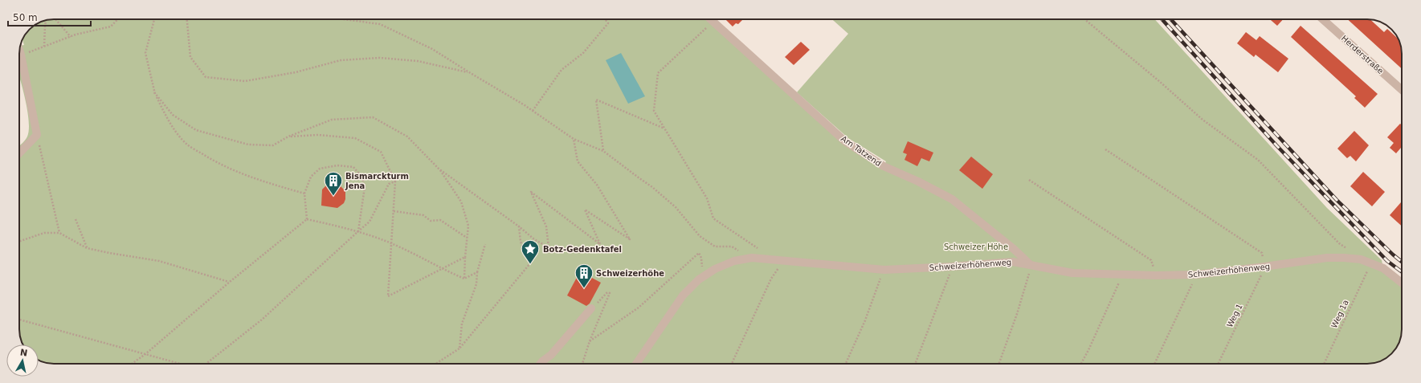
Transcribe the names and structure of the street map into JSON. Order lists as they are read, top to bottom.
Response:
{
  "streets": {
    "street": ["Herderstraße", "Am Tatzend", "Schweizerhöhenweg"],
    "path": ["Weg 1a", "Weg 1"]
  },
  "crossings": [
    ["Am Tatzend", "Schweizerhöhenweg"],
    ["Schweizerhöhenweg", "Weg 1a"],
    ["Schweizerhöhenweg", "Weg 1"]
  ],
  "parks": ["Schweizer Höhe"],
  "places": {
    "building": ["Bismarckturm Jena", "Schweizerhöhe"],
    "place": ["Botz-Gedenktafel"]
  },
  "scale_bar": "50 m",
  "north": "top"
}
